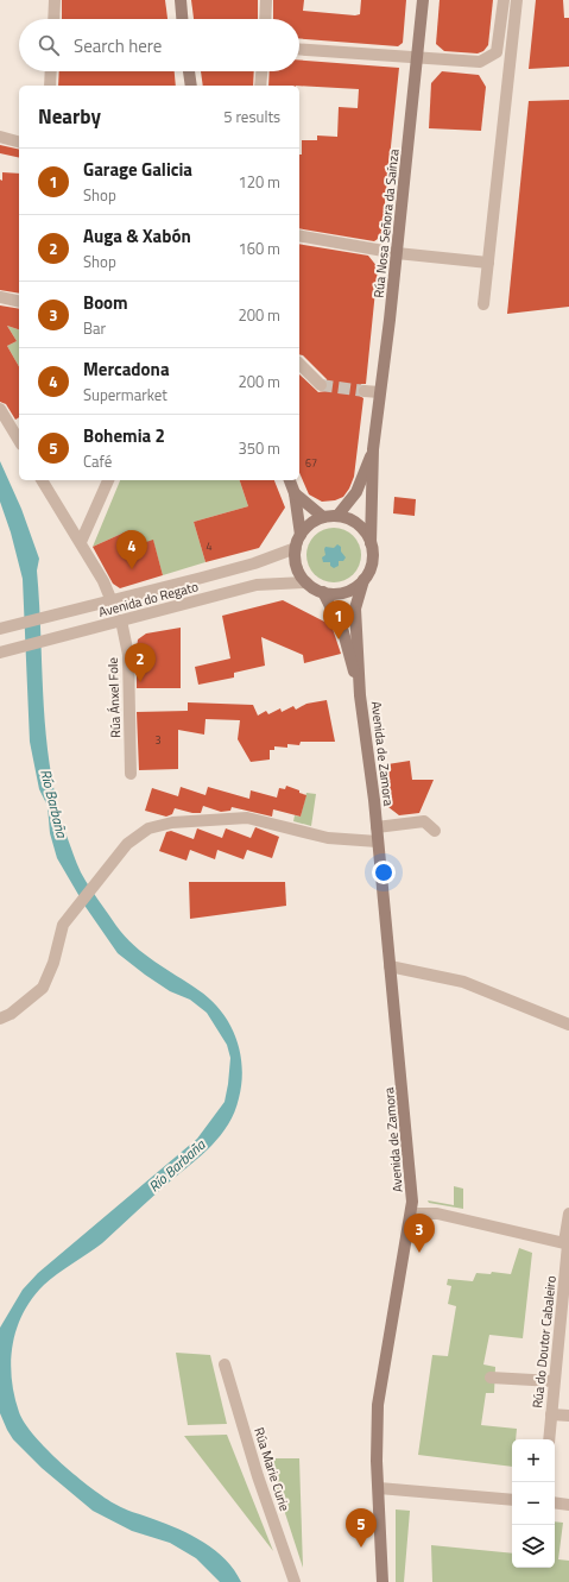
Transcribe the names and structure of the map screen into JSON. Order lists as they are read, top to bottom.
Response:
{
  "streets": {
    "street": [
      "Rúa Nosa Señora da Saínza",
      "Avenida do Regato",
      "Rúa Ánxel Fole",
      "Avenida de Zamora",
      "Rúa do Doutor Cabaleiro",
      "Rúa Marie Curie"
    ]
  },
  "crossings": [
    ["Avenida do Regato", "Rúa Ánxel Fole"],
    ["Avenida do Regato", "Avenida de Zamora"]
  ],
  "water": ["Río Barbaña"],
  "house_numbers": ["67", "4", "3"],
  "page": {
    "search": "Search here",
    "heading": ["Nearby", "5 results"],
    "list": [
      {
        "mark": "1",
        "name": "Garage Galicia",
        "note": "Shop",
        "value": "120 m"
      },
      {
        "mark": "2",
        "name": "Auga & Xabón",
        "note": "Shop",
        "value": "160 m"
      },
      {
        "mark": "3",
        "name": "Boom",
        "note": "Bar",
        "value": "200 m"
      },
      {
        "mark": "4",
        "name": "Mercadona",
        "note": "Supermarket",
        "value": "200 m"
      },
      {
        "mark": "5",
        "name": "Bohemia 2",
        "note": "Café",
        "value": "350 m"
      }
    ],
    "pins": [
      "4",
      "1",
      "2",
      "3",
      "5"
    ],
    "map_buttons": ["+", "−"]
  }
}
